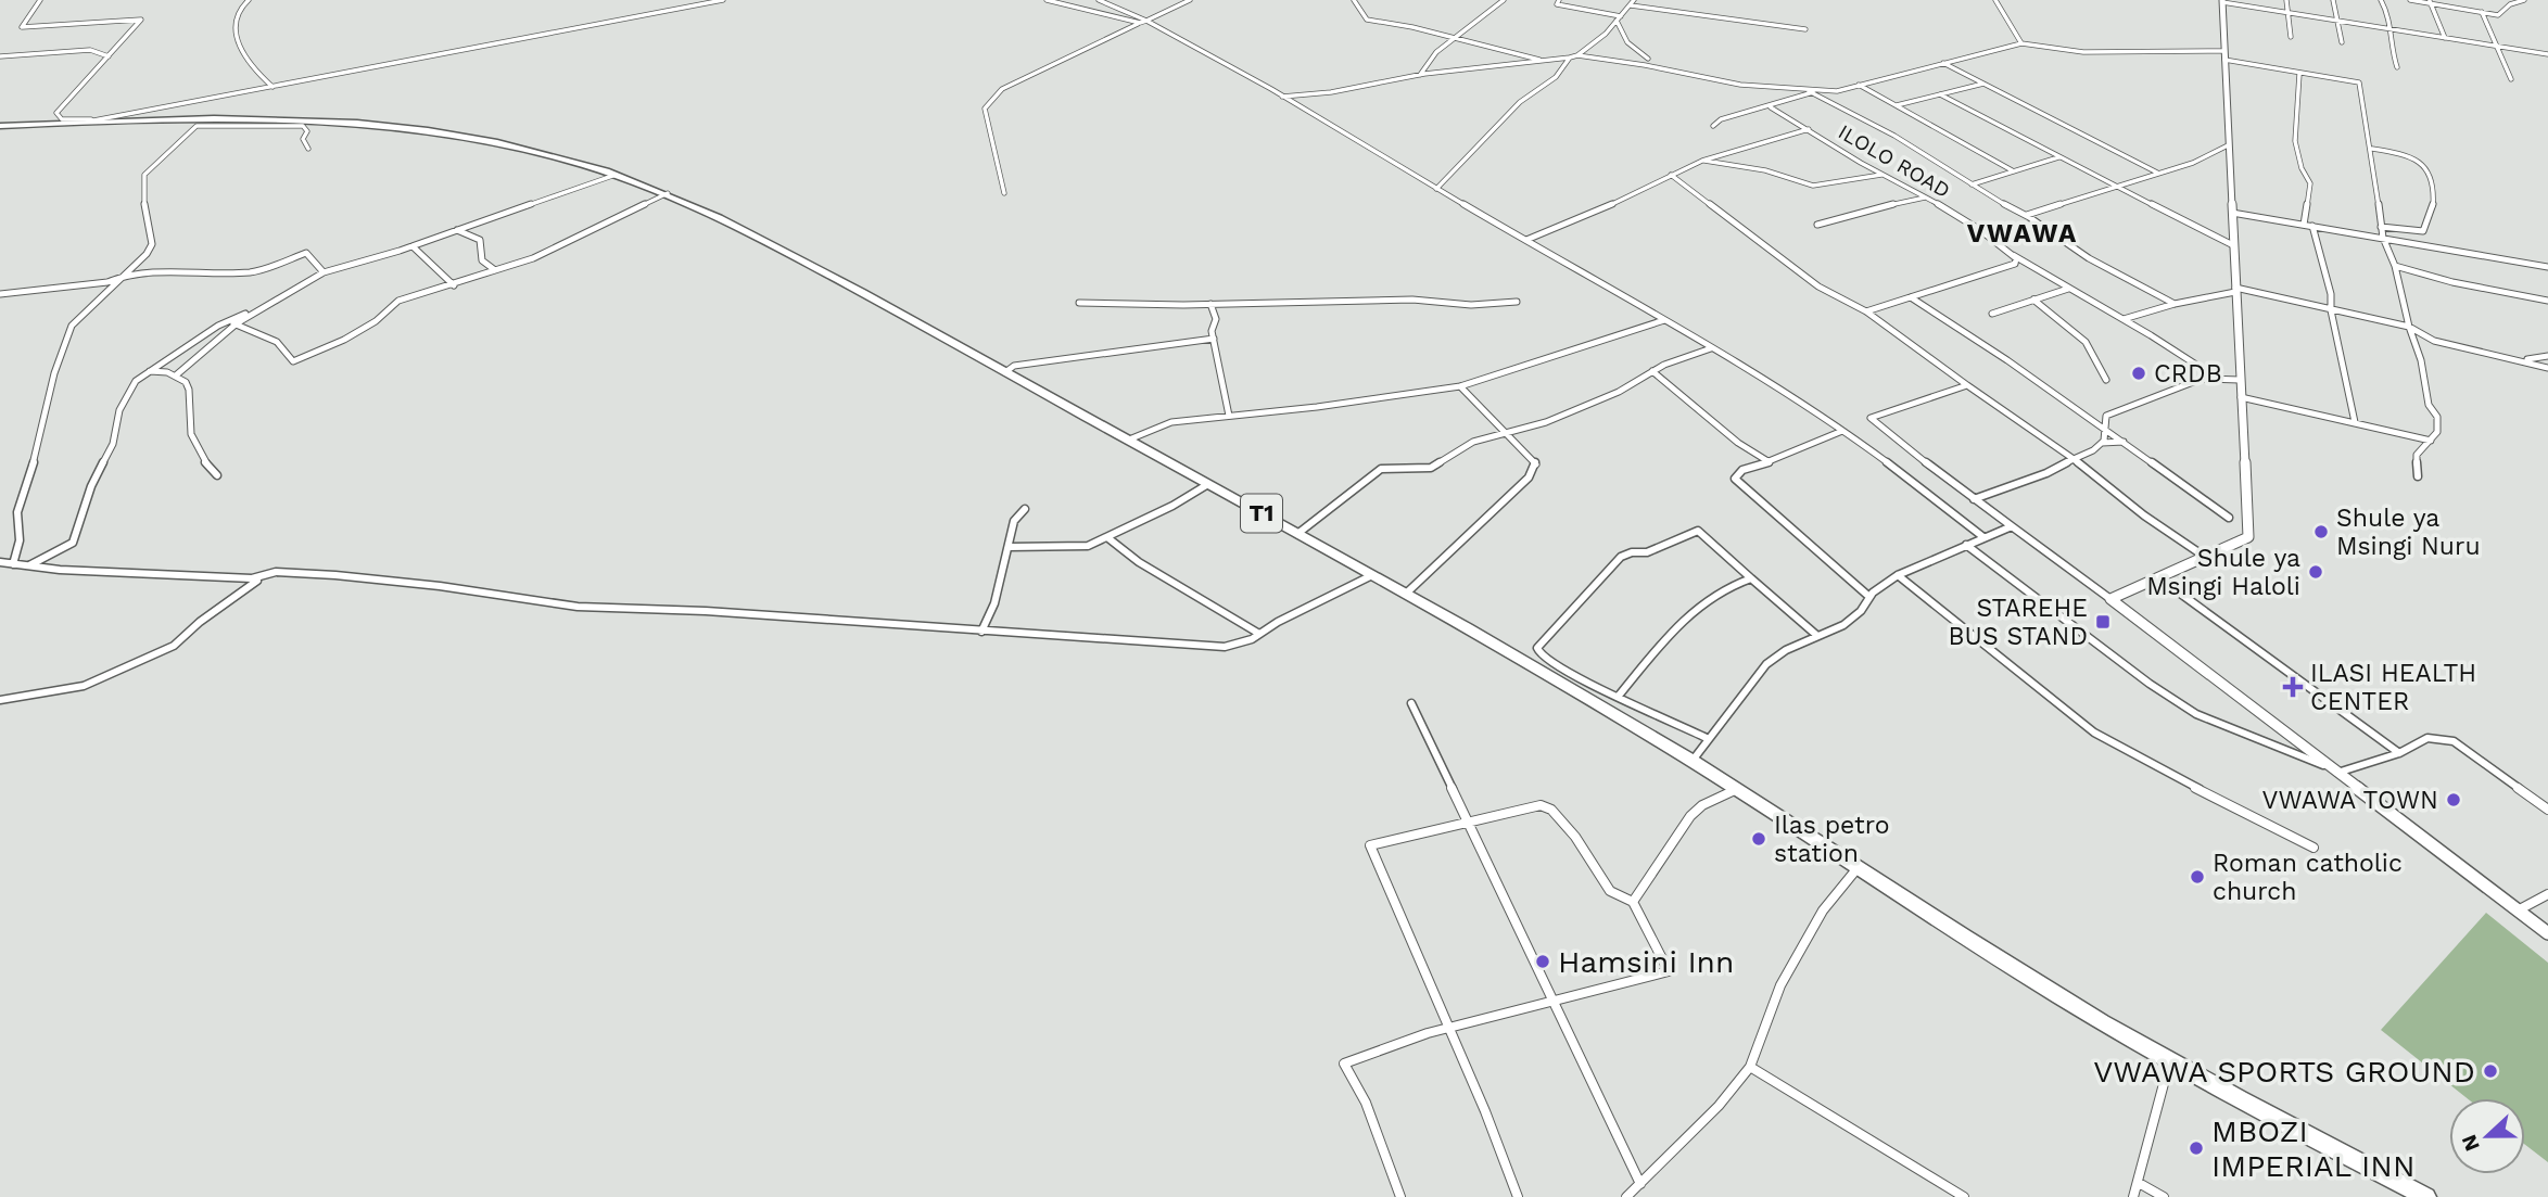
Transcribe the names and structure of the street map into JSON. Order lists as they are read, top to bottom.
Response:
{
  "streets": {
    "highway": ["T1"],
    "street": ["ILOLO ROAD"]
  },
  "districts": ["VWAWA"],
  "places": {
    "other": [
      "CRDB",
      "Shule ya Msingi Nuru",
      "Shule ya Msingi Haloli",
      "VWAWA TOWN",
      "Ilas petro station",
      "Roman catholic church",
      "Hamsini Inn",
      "VWAWA SPORTS GROUND",
      "MBOZI IMPERIAL INN"
    ],
    "transit": ["STAREHE BUS STAND"],
    "health": ["ILASI HEALTH CENTER"]
  },
  "north": "left"
}
